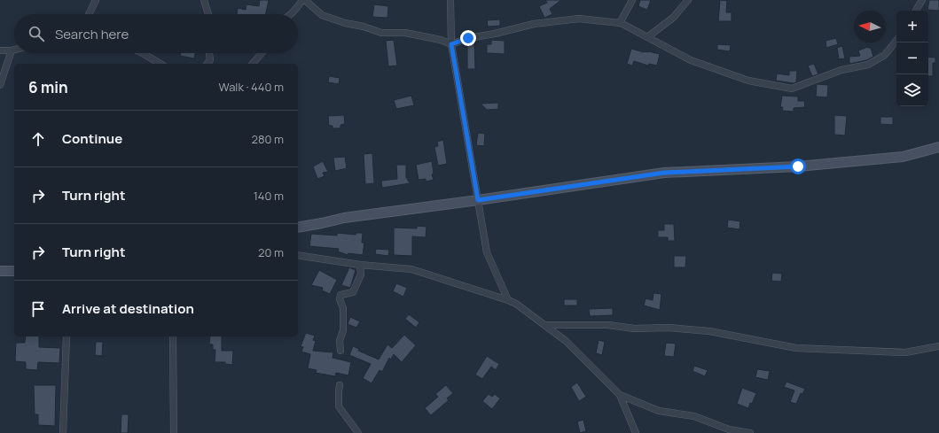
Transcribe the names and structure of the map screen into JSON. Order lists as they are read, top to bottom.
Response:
{
  "north": "left",
  "page": {
    "map_buttons": ["+", "−"],
    "search": "Search here",
    "heading": ["6 min", "Walk · 440 m"],
    "list": [
      ["Continue", "280 m"],
      ["Turn right", "140 m"],
      ["Turn right", "20 m"],
      "Arrive at destination"
    ]
  }
}
